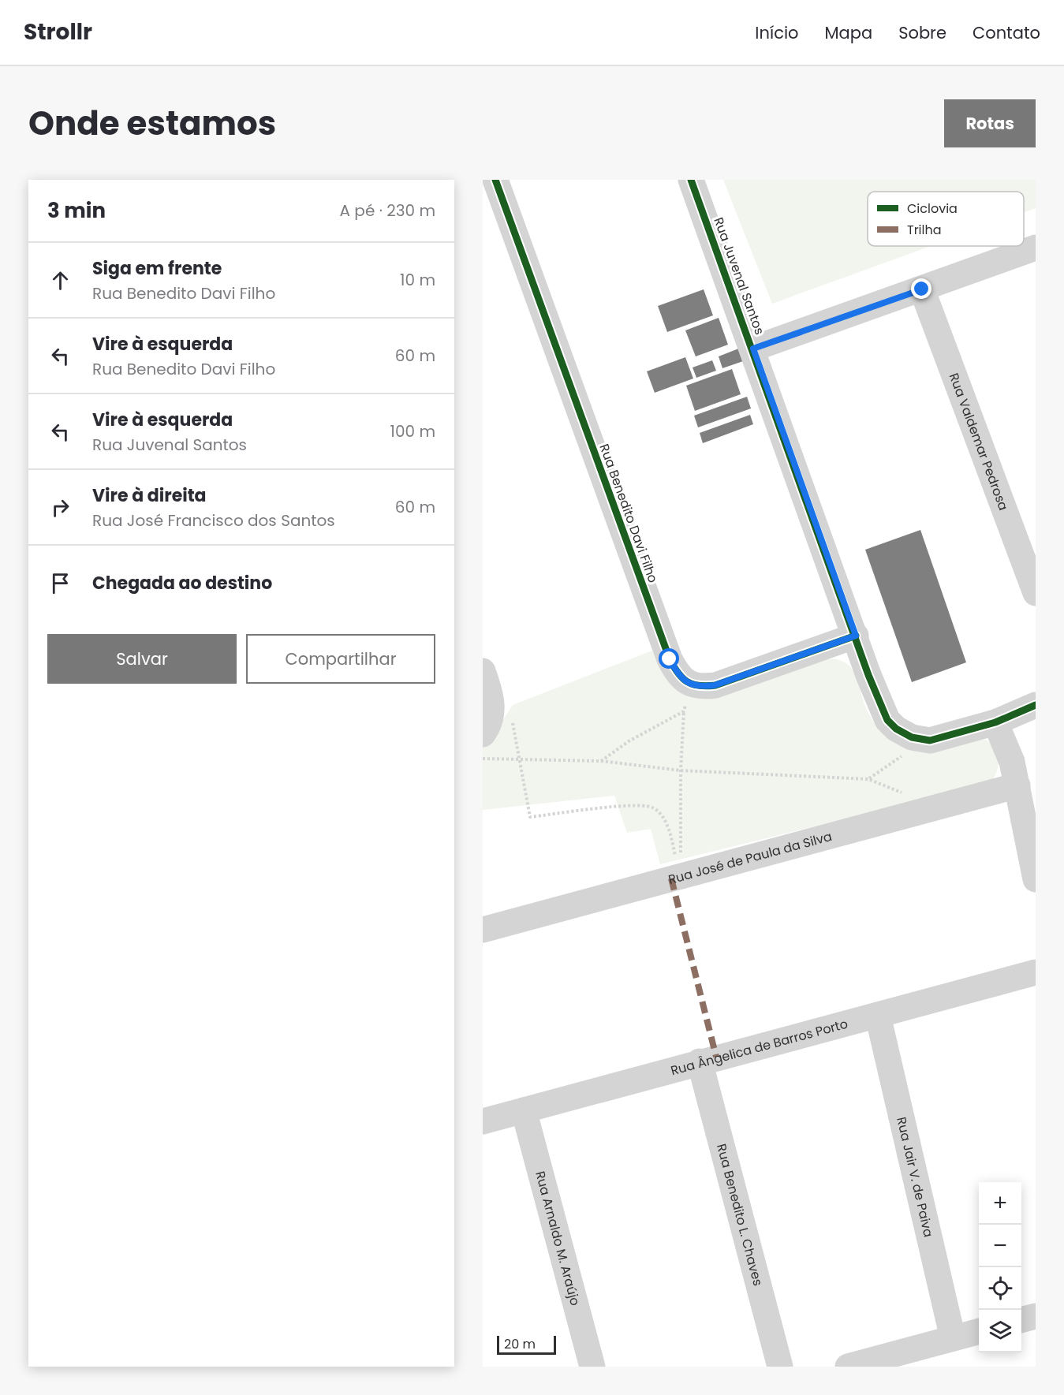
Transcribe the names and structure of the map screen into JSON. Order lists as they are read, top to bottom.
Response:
{
  "streets": {
    "street": [
      "Rua Juvenal Santos",
      "Rua Valdemar Pedrosa",
      "Rua Benedito Davi Filho",
      "Rua José de Paula da Silva",
      "Rua Ângelica de Barros Porto",
      "Rua Jair V. de Paiva",
      "Rua Benedito L. Chaves",
      "Rua Arnaldo M. Araújo"
    ]
  },
  "crossings": [
    ["Rua Ângelica de Barros Porto", "Rua Jair V. de Paiva"],
    ["Rua Ângelica de Barros Porto", "Rua Benedito L. Chaves"],
    ["Rua Ângelica de Barros Porto", "Rua Arnaldo M. Araújo"]
  ],
  "legend": ["Ciclovia", "Trilha"],
  "scale_bar": "20 m",
  "page": {
    "header": "Strollr",
    "nav": [
      "Início",
      "Mapa",
      "Sobre",
      "Contato"
    ],
    "title": "Onde estamos",
    "buttons": [
      "Rotas",
      ["Salvar", "Compartilhar"]
    ],
    "heading": ["3 min", "A pé · 230 m"],
    "list": [
      ["Siga em frente", "Rua Benedito Davi Filho", "10 m"],
      ["Vire à esquerda", "Rua Benedito Davi Filho", "60 m"],
      ["Vire à esquerda", "Rua Juvenal Santos", "100 m"],
      ["Vire à direita", "Rua José Francisco dos Santos", "60 m"],
      "Chegada ao destino"
    ],
    "map_buttons": ["+", "−"],
    "scale": "20 m"
  }
}
